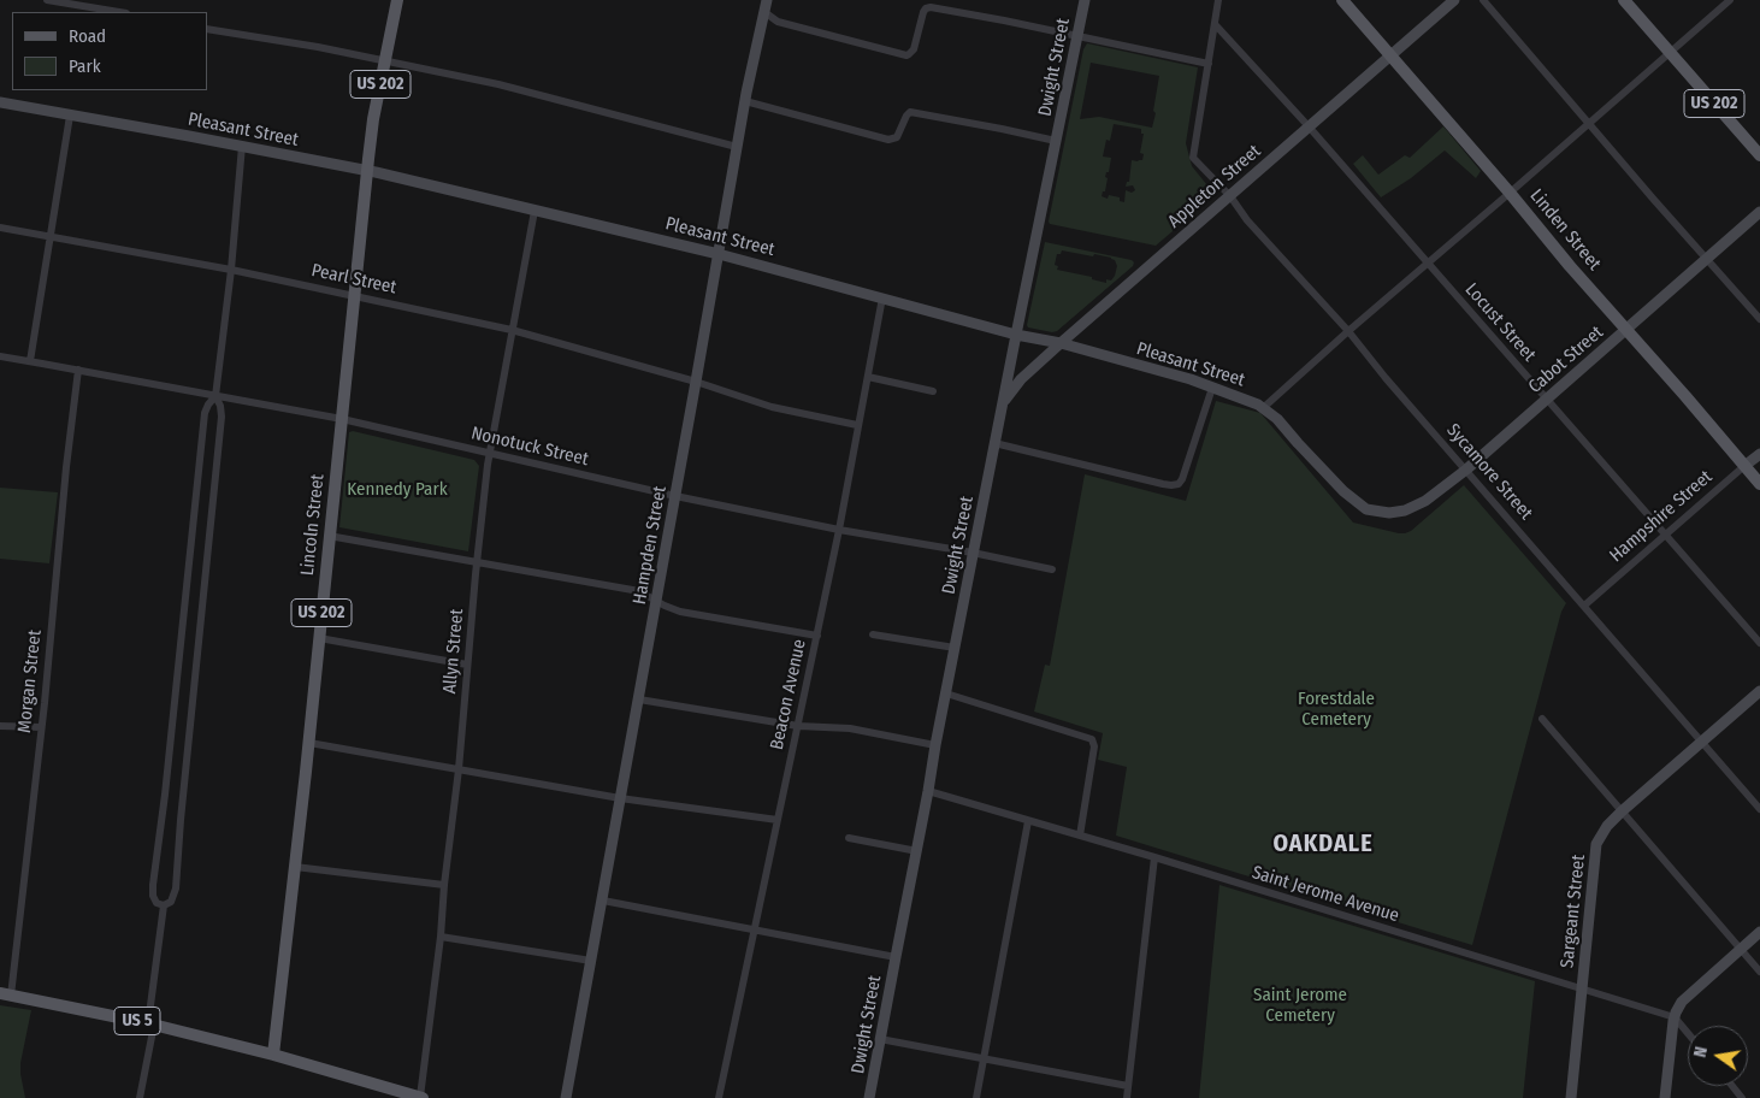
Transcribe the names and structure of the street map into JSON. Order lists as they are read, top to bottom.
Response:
{
  "streets": {
    "main road": [
      "Dwight Street",
      "US 202",
      "Pleasant Street",
      "Appleton Street",
      "Linden Street",
      "Cabot Street",
      "Hampshire Street",
      "Lincoln Street",
      "Hampden Street",
      "Sargeant Street",
      "US 5"
    ],
    "street": [
      "Pearl Street",
      "Locust Street",
      "Nonotuck Street",
      "Sycamore Street",
      "Allyn Street",
      "Morgan Street",
      "Beacon Avenue",
      "Saint Jerome Avenue"
    ]
  },
  "crossings": [
    ["Dwight Street", "Pleasant Street"],
    ["Dwight Street", "Appleton Street"],
    ["Dwight Street", "Nonotuck Street"],
    ["Dwight Street", "Saint Jerome Avenue"],
    ["Pleasant Street", "Appleton Street"],
    ["Pleasant Street", "Cabot Street"],
    ["Pleasant Street", "Lincoln Street"],
    ["Pleasant Street", "Hampden Street"],
    ["Pleasant Street", "Allyn Street"],
    ["Pleasant Street", "Beacon Avenue"],
    ["Appleton Street", "Linden Street"],
    ["Appleton Street", "Locust Street"],
    ["Appleton Street", "Sycamore Street"],
    ["Linden Street", "Cabot Street"],
    ["Linden Street", "Hampshire Street"],
    ["Pearl Street", "Lincoln Street"],
    ["Pearl Street", "Hampden Street"],
    ["Pearl Street", "Allyn Street"],
    ["Pearl Street", "Beacon Avenue"],
    ["Locust Street", "Cabot Street"],
    ["Locust Street", "Hampshire Street"],
    ["Cabot Street", "Sycamore Street"],
    ["Nonotuck Street", "Lincoln Street"],
    ["Nonotuck Street", "Hampden Street"],
    ["Nonotuck Street", "Allyn Street"],
    ["Nonotuck Street", "Morgan Street"],
    ["Nonotuck Street", "Beacon Avenue"],
    ["Sycamore Street", "Hampshire Street"],
    ["Sycamore Street", "Sargeant Street"],
    ["Lincoln Street", "US 5"],
    ["Allyn Street", "US 5"],
    ["Morgan Street", "US 5"],
    ["Saint Jerome Avenue", "Sargeant Street"]
  ],
  "districts": ["OAKDALE"],
  "parks": ["Kennedy Park", "Forestdale Cemetery", "Saint Jerome Cemetery"],
  "legend": ["Road", "Park"],
  "north": "left"
}
